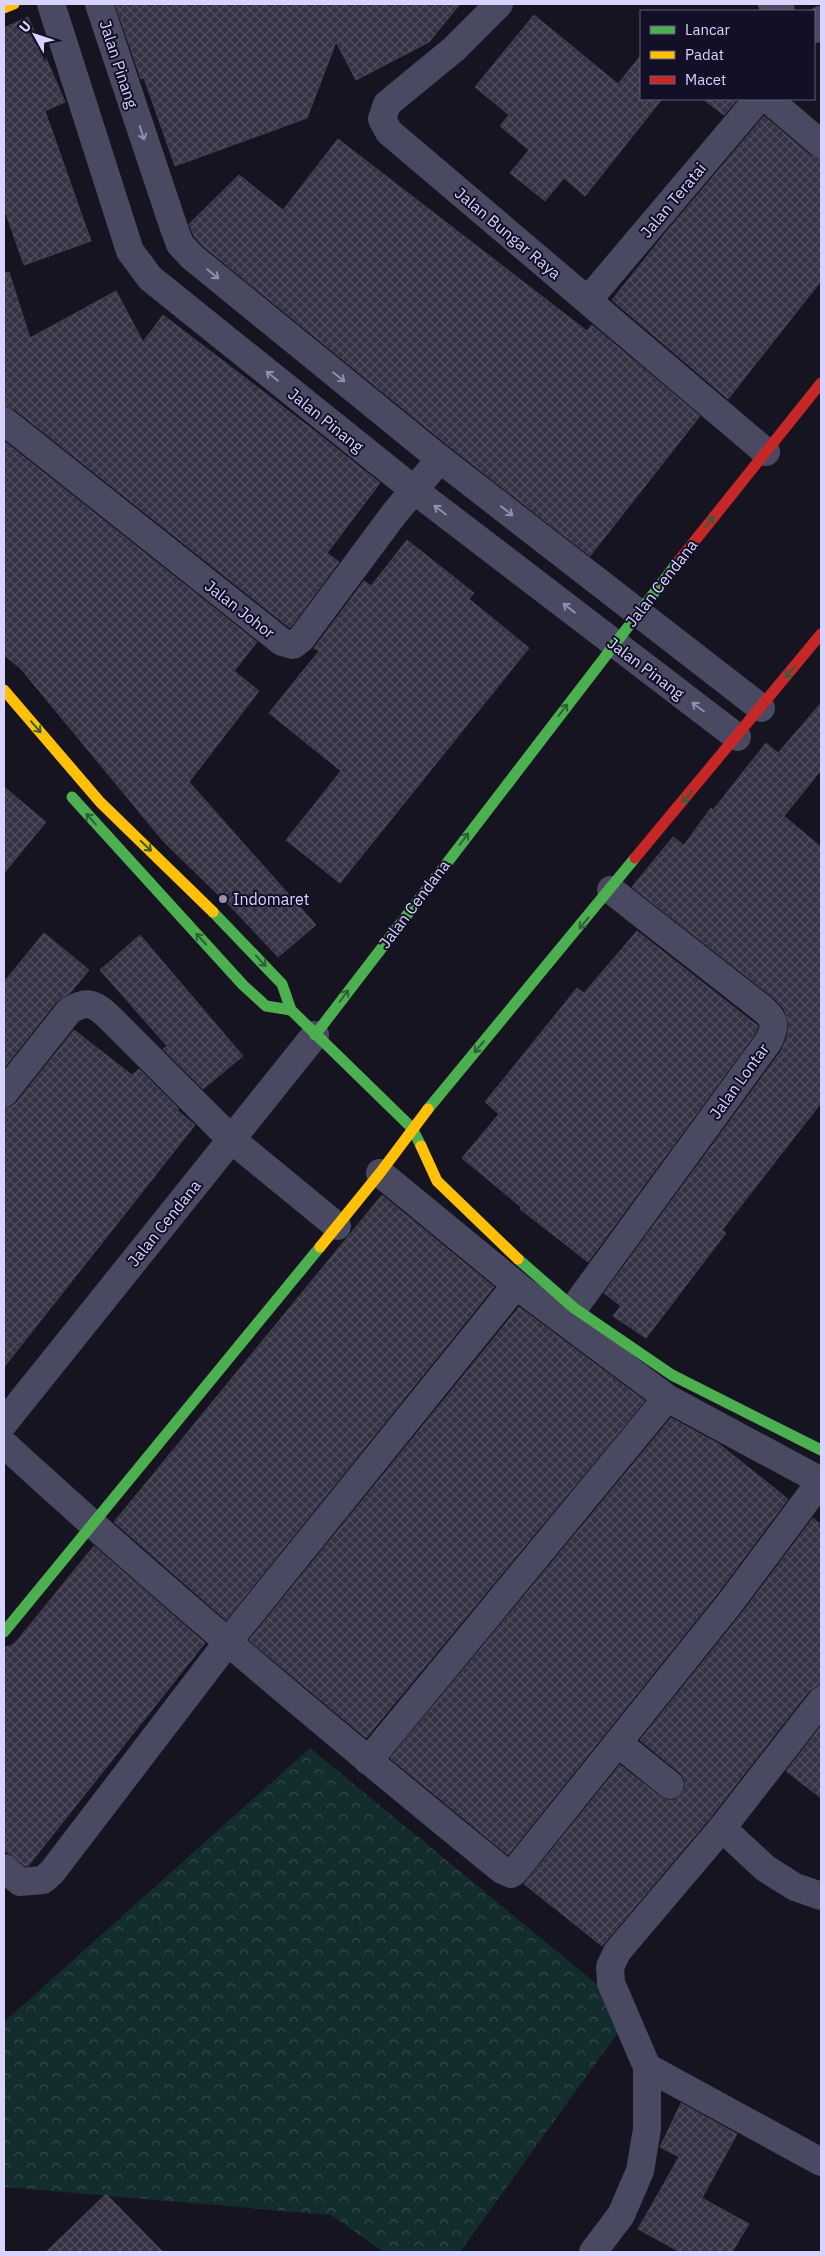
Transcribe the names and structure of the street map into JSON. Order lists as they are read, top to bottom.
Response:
{
  "streets": {
    "street": [
      "Jalan Pinang",
      "Jalan Teratai",
      "Jalan Bungar Raya",
      "Jalan Cendana",
      "Jalan Johor",
      "Jalan Lontar"
    ]
  },
  "crossings": [
    ["Jalan Pinang", "Jalan Cendana"],
    ["Jalan Pinang", "Jalan Johor"],
    ["Jalan Teratai", "Jalan Bungar Raya"],
    ["Jalan Bungar Raya", "Jalan Cendana"]
  ],
  "one_way": ["Jalan Cendana"],
  "places": ["Indomaret"],
  "legend": ["Lancar", "Padat", "Macet"],
  "north": "top left"
}
